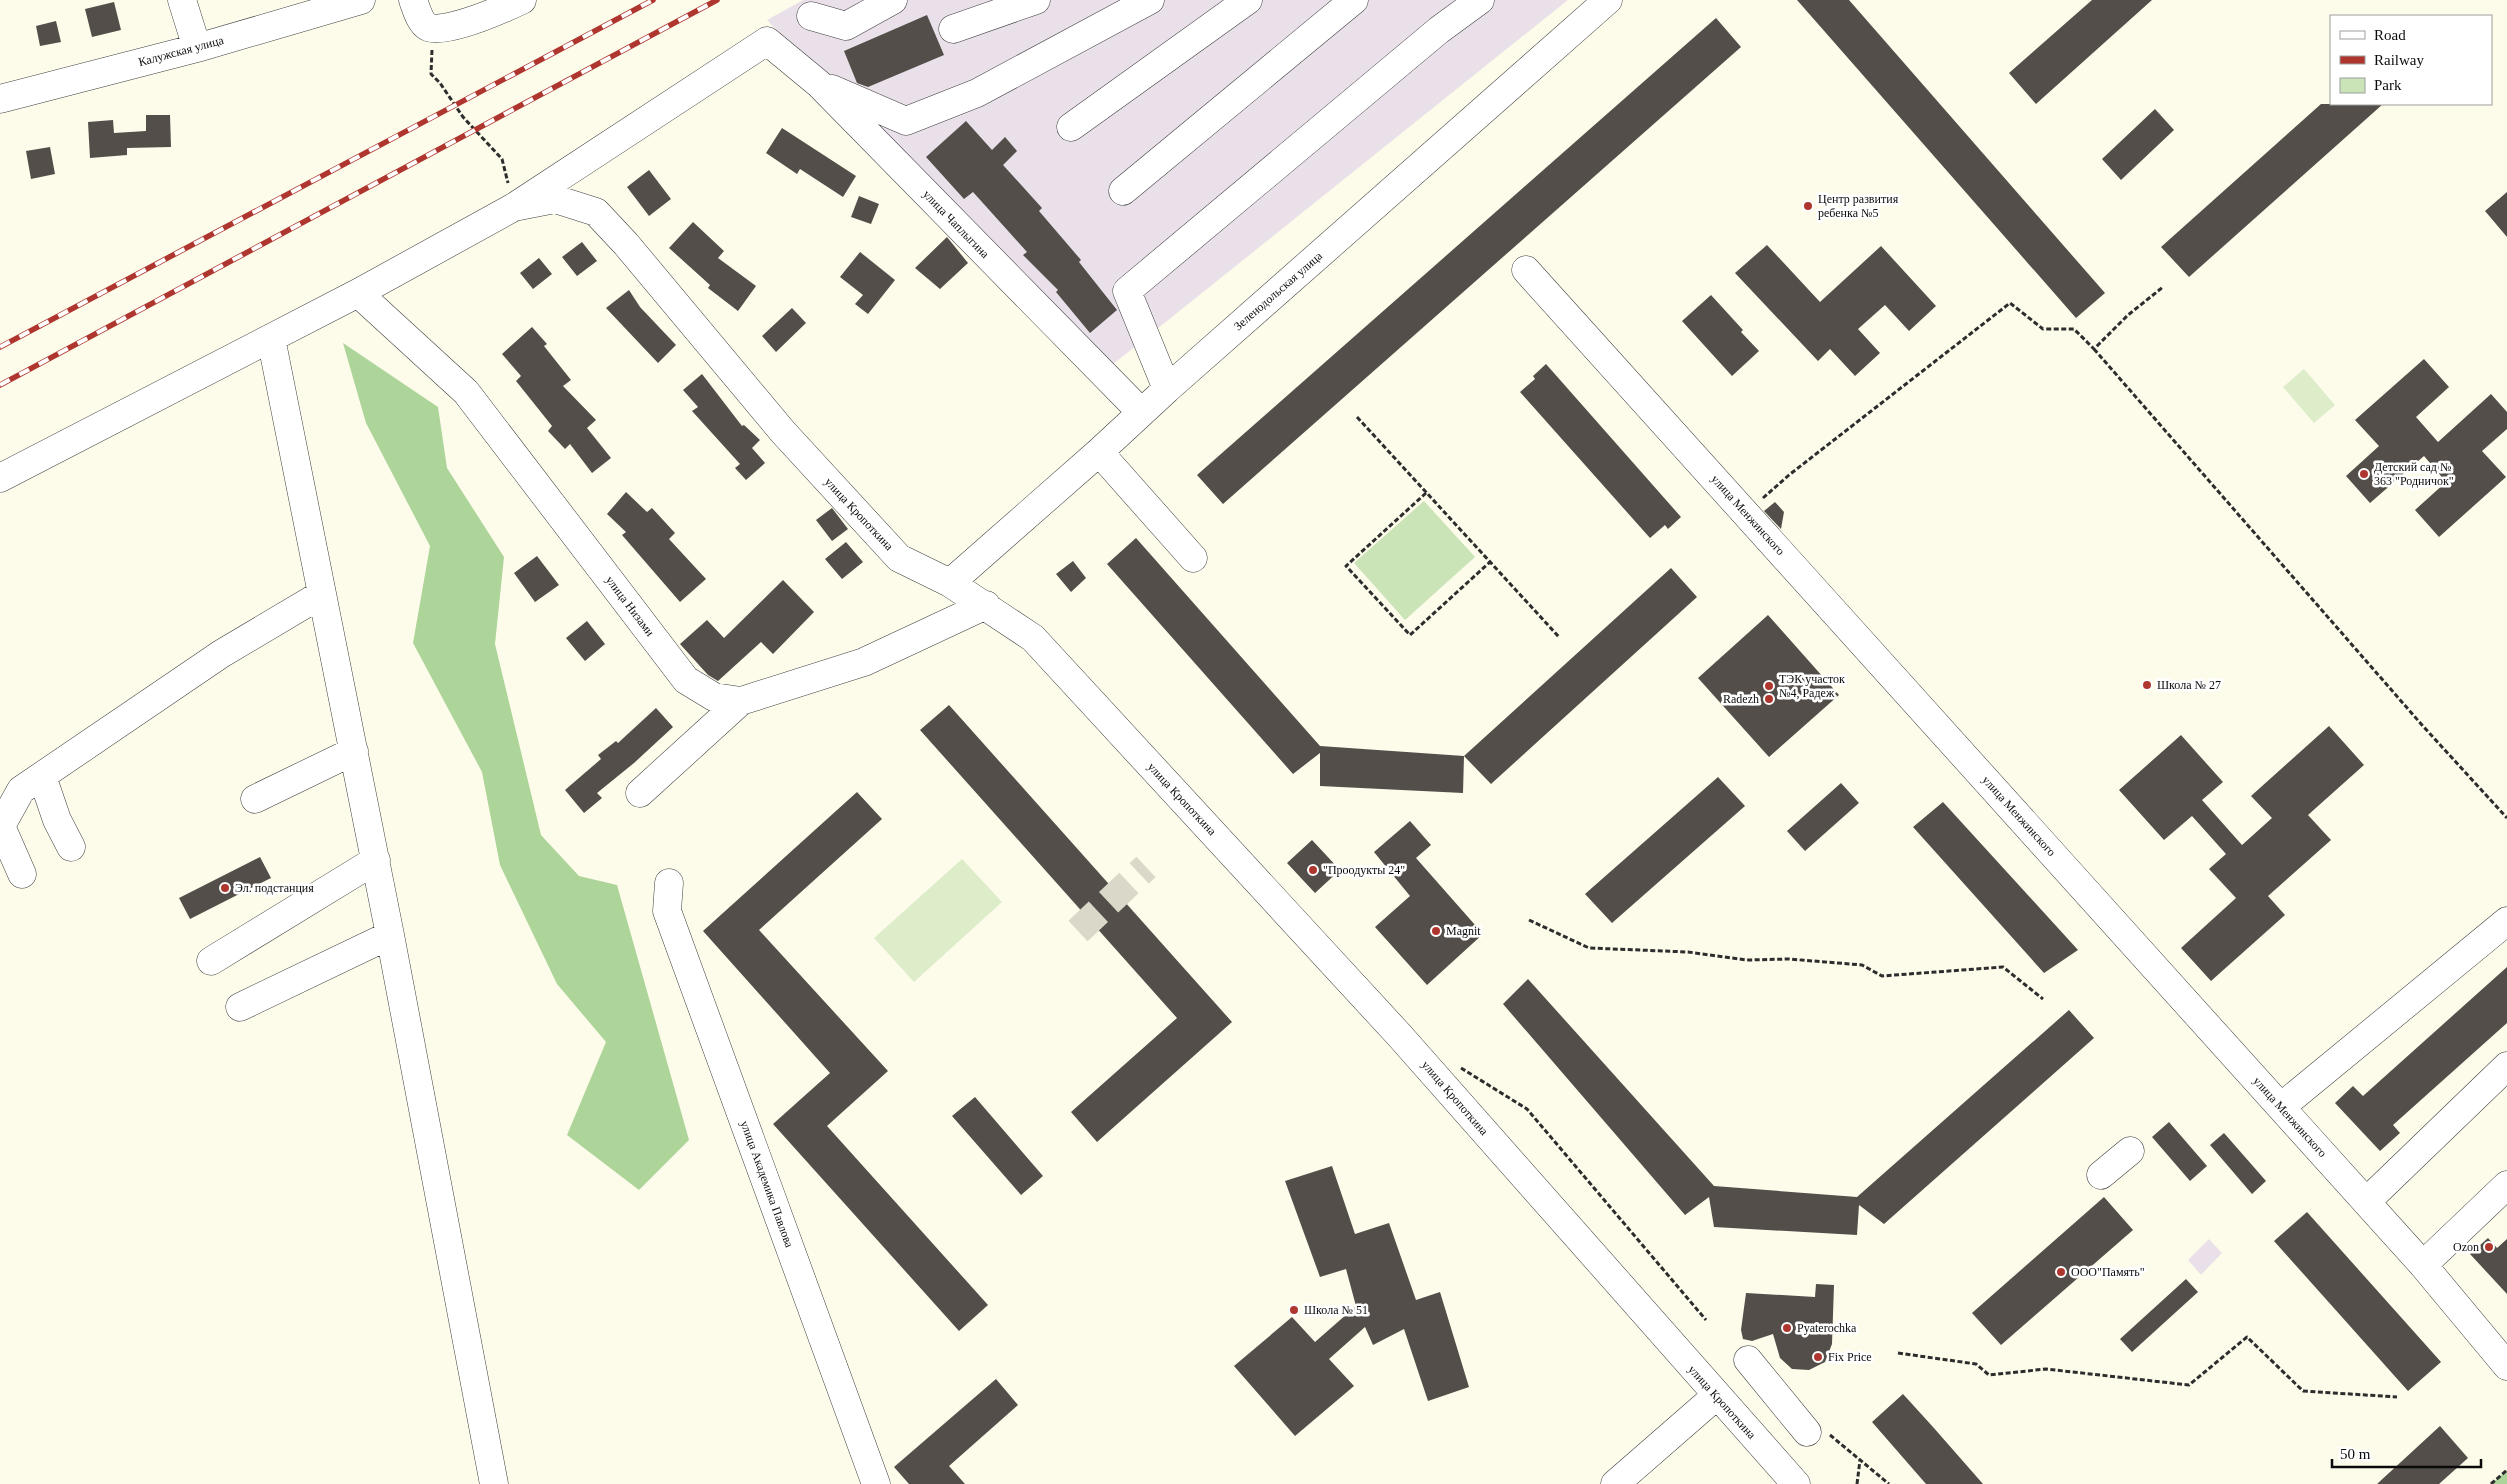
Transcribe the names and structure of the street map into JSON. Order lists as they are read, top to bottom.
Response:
{
  "streets": {
    "street": [
      "Калужская улица",
      "улица Чаплыгина",
      "Зеленодольская улица",
      "улица Кропоткина",
      "улица Менжинского",
      "улица Низами",
      "улица Академика Павлова"
    ]
  },
  "crossings": [
    ["улица Чаплыгина", "Зеленодольская улица"],
    ["улица Чаплыгина", "улица Кропоткина"],
    ["Зеленодольская улица", "улица Кропоткина"],
    ["улица Кропоткина", "улица Низами"]
  ],
  "places": [
    "Центр развития ребенка №5",
    "Детский сад № 363 \"Родничок\"",
    "Школа № 27",
    "ТЭК участок №4, Радеж",
    "Radezh",
    "\"Проодукты 24\"",
    "Эл. подстанция",
    "Magnit",
    "Ozon",
    "ООО\"Память\"",
    "Школа № 51",
    "Pyaterochka",
    "Fix Price"
  ],
  "legend": ["Road", "Railway", "Park"],
  "scale_bar": "50 m"
}
